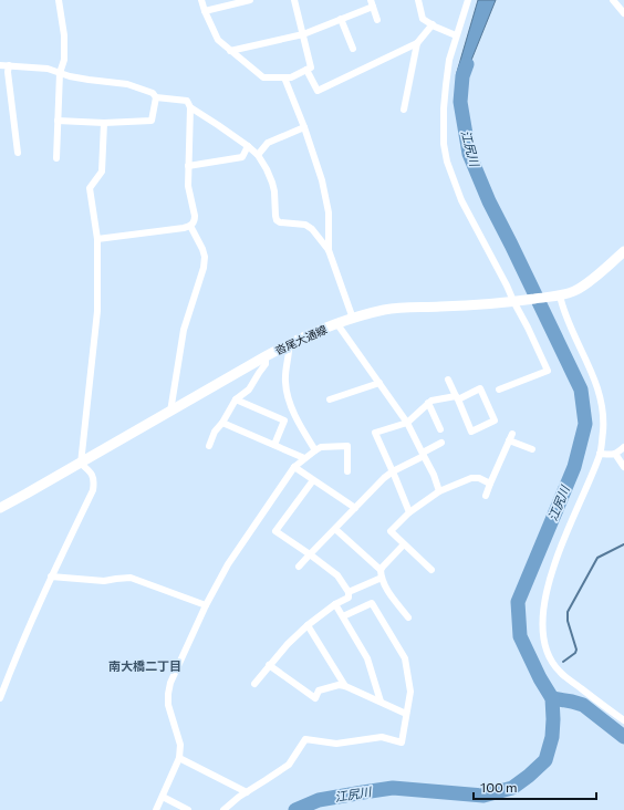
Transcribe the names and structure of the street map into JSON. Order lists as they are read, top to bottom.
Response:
{
  "streets": {
    "main road": ["沓尾大通線"]
  },
  "districts": ["南大橋二丁目"],
  "water": ["江尻川"],
  "scale_bar": "100 m"
}
